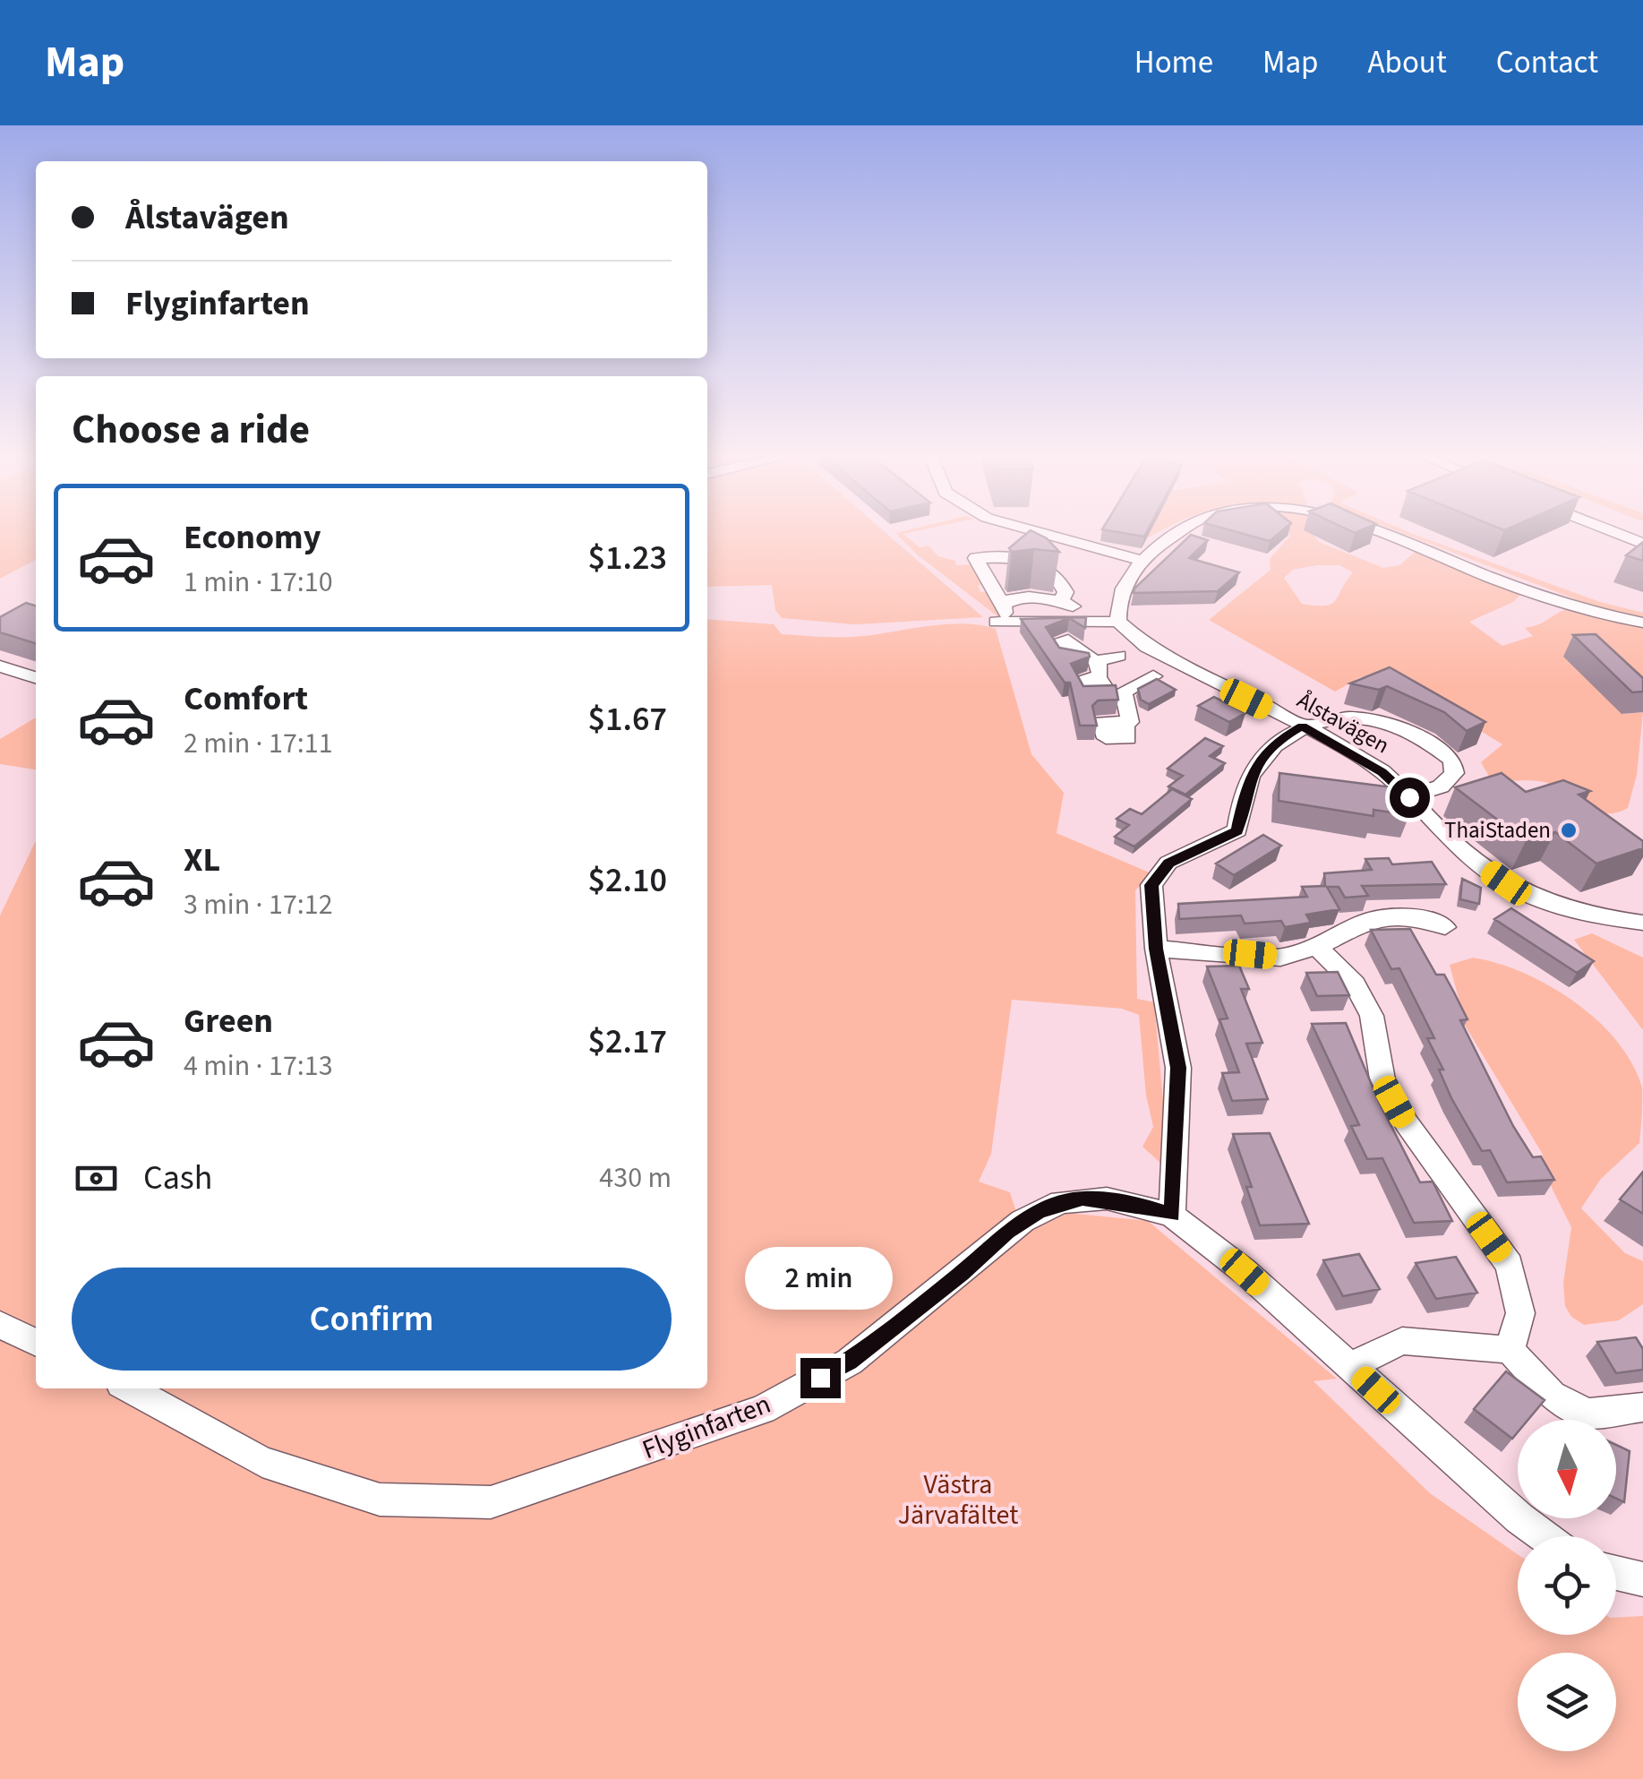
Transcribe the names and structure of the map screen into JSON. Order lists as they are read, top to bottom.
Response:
{
  "streets": {
    "street": ["Ålstavägen", "Flyginfarten"]
  },
  "parks": ["Västra Järvafältet"],
  "places": ["ThaiStaden"],
  "north": "bottom",
  "page": {
    "header": "Map",
    "nav": [
      "Home",
      "Map",
      "About",
      "Contact"
    ],
    "banner": ["Ålstavägen", "Flyginfarten"],
    "heading": "Choose a ride",
    "list": [
      {
        "name": "Economy",
        "note": "1 min · 17:10",
        "value": "$1.23"
      },
      {
        "name": "Comfort",
        "note": "2 min · 17:11",
        "value": "$1.67"
      },
      {
        "name": "XL",
        "note": "3 min · 17:12",
        "value": "$2.10"
      },
      {
        "name": "Green",
        "note": "4 min · 17:13",
        "value": "$2.17"
      }
    ],
    "pay": ["Cash", "430 m"],
    "bubble": "2 min",
    "buttons": "Confirm"
  }
}
